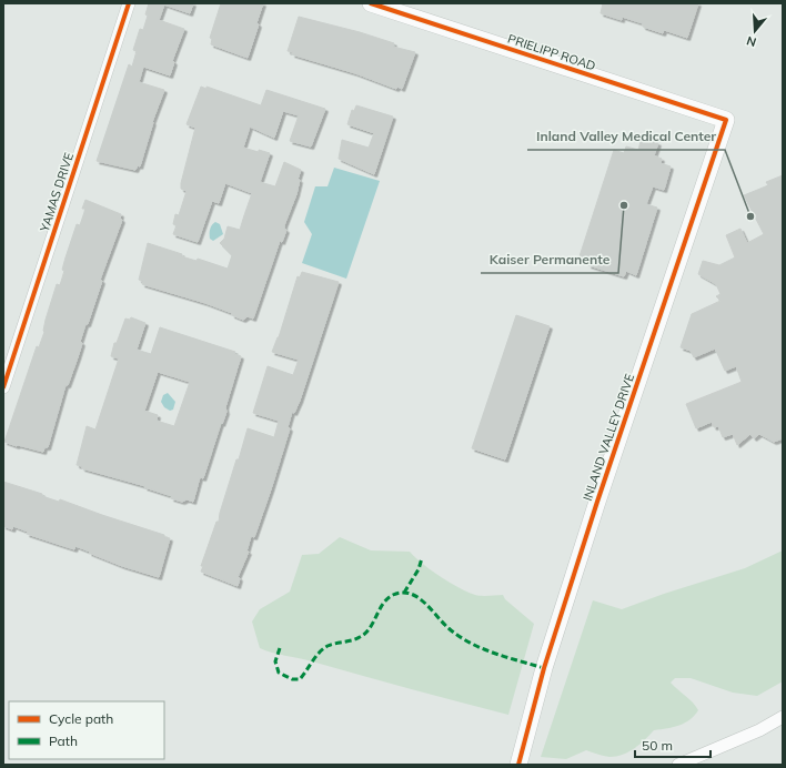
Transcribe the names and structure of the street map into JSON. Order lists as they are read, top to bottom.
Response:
{
  "streets": {
    "street": ["PRIELIPP ROAD", "YAMAS DRIVE", "INLAND VALLEY DRIVE"]
  },
  "crossings": [
    ["PRIELIPP ROAD", "INLAND VALLEY DRIVE"]
  ],
  "places": ["Kaiser Permanente", "Inland Valley Medical Center"],
  "legend": ["Cycle path", "Path"],
  "scale_bar": "50 m",
  "north": "bottom"
}
